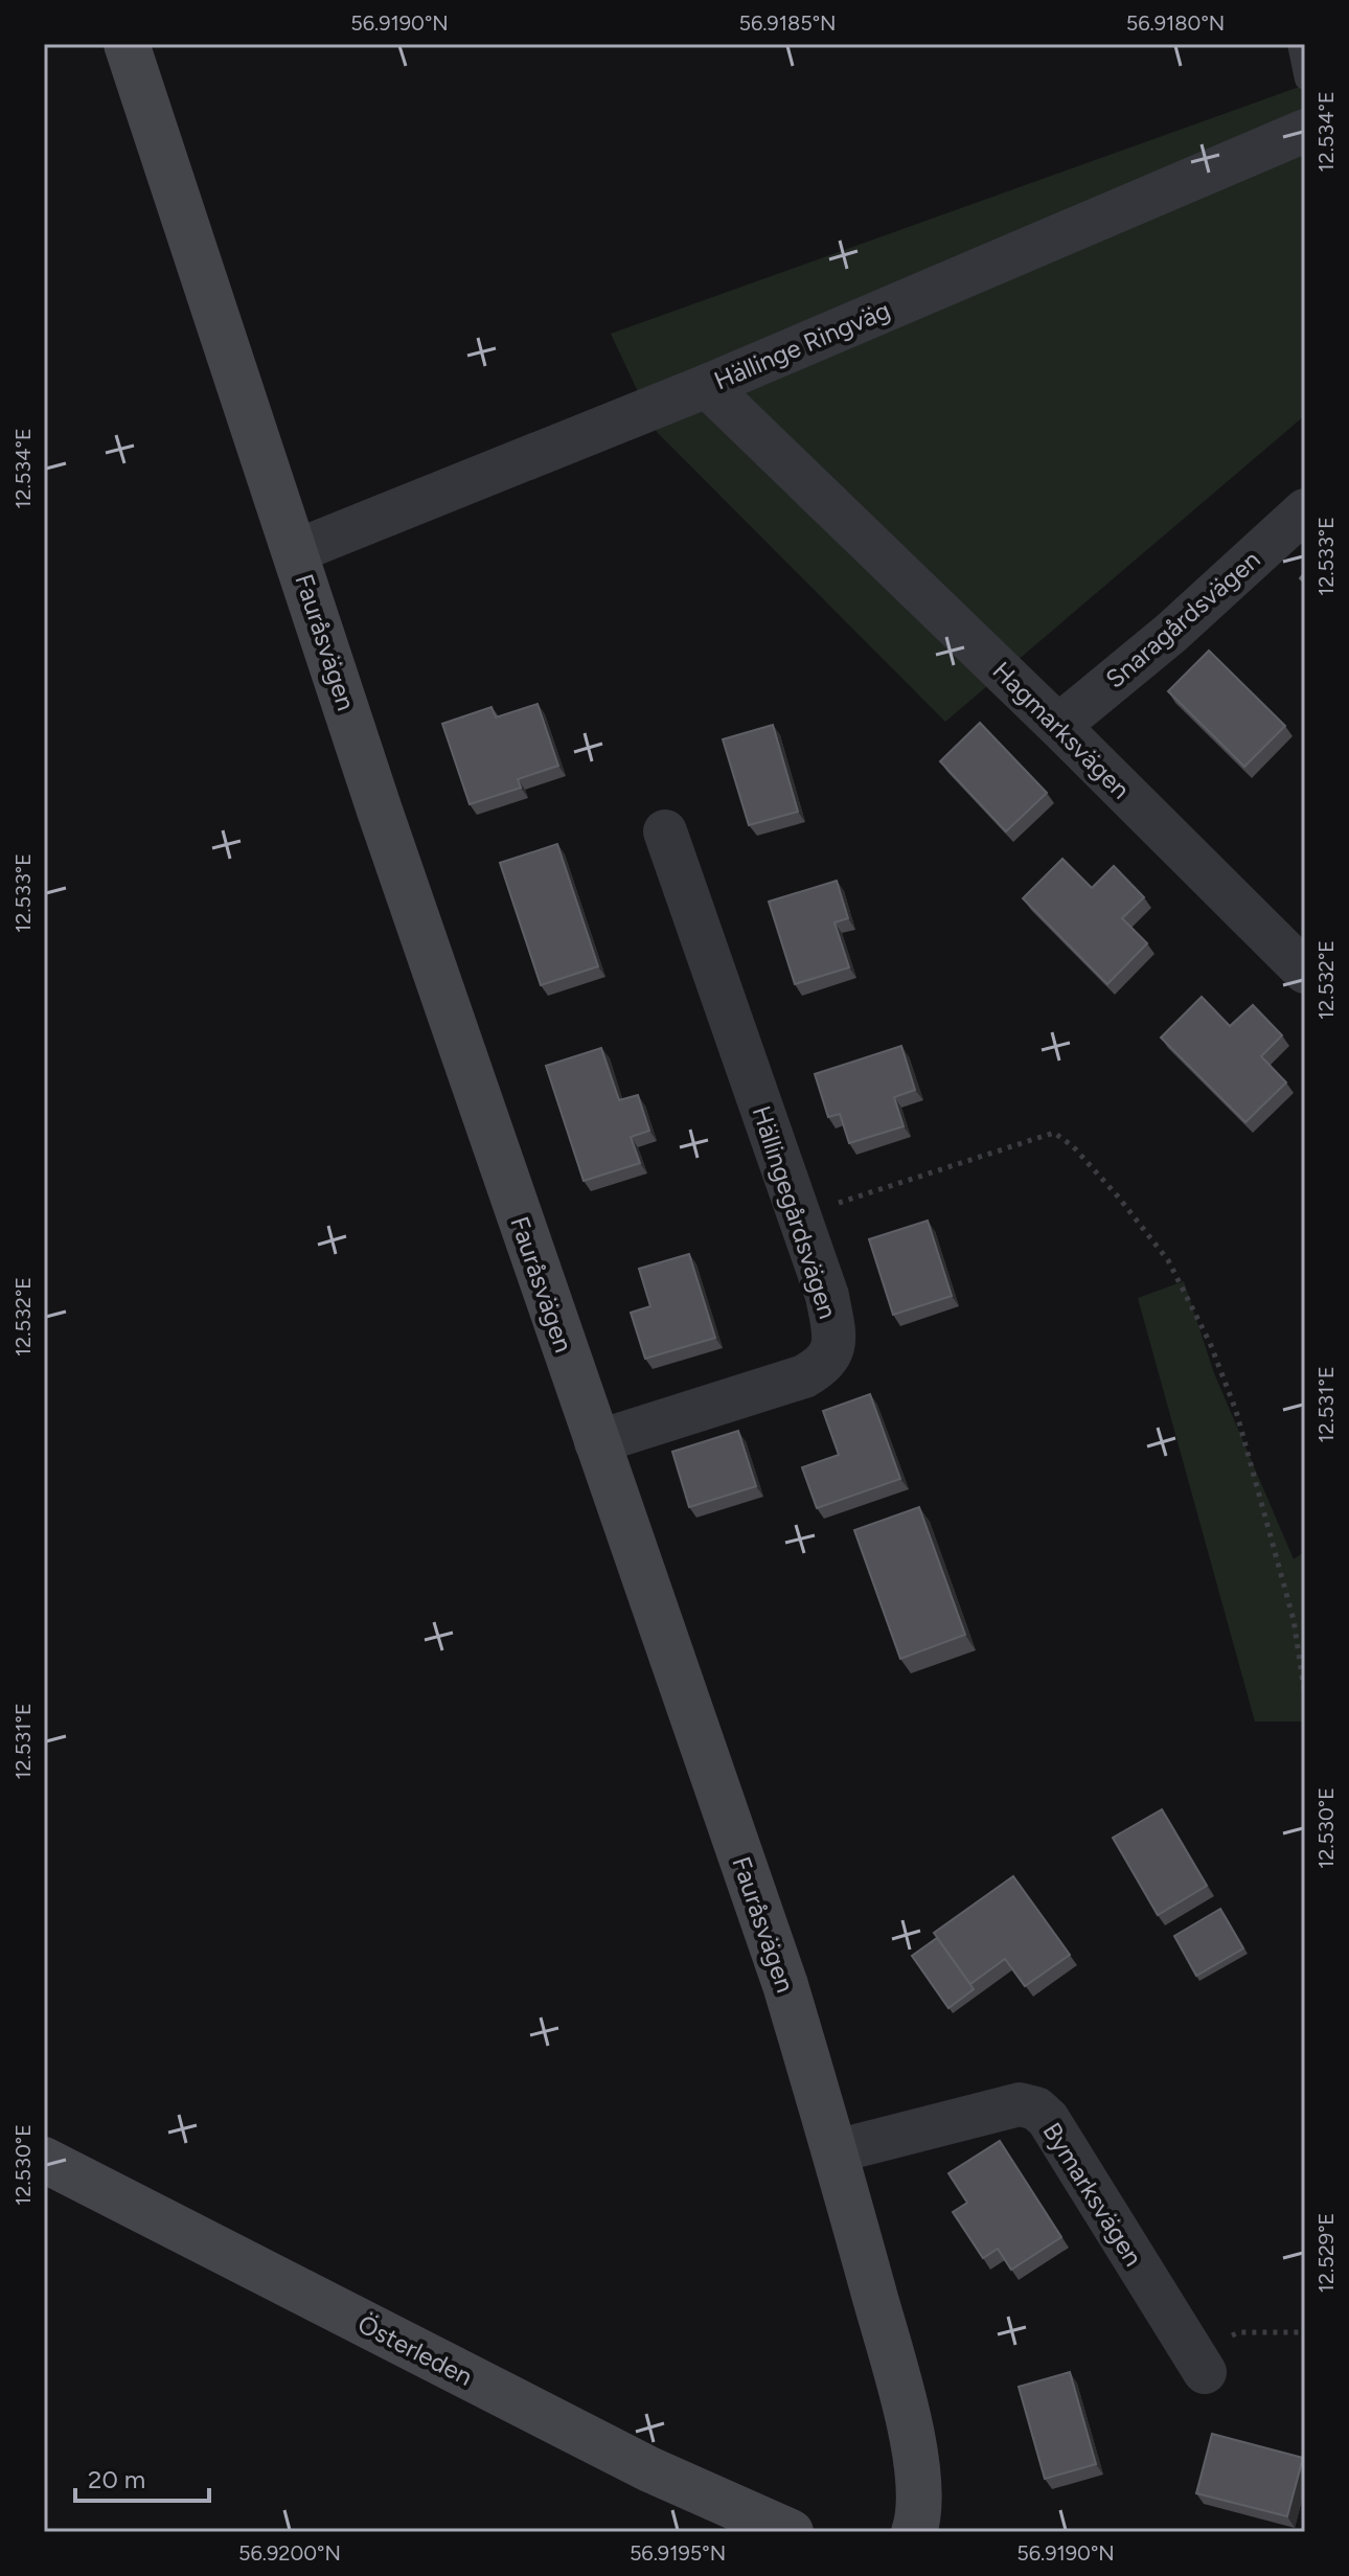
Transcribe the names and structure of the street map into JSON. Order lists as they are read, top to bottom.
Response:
{
  "streets": {
    "street": [
      "Hällinge Ringväg",
      "Snaragårdsvägen",
      "Fauråsvägen",
      "Hagmarksvägen",
      "Hällingegårdsvägen",
      "Bymarksvägen",
      "Österleden"
    ]
  },
  "crossings": [
    ["Hällinge Ringväg", "Fauråsvägen"],
    ["Hällinge Ringväg", "Hagmarksvägen"],
    ["Snaragårdsvägen", "Hagmarksvägen"],
    ["Fauråsvägen", "Hällingegårdsvägen"],
    ["Fauråsvägen", "Bymarksvägen"]
  ],
  "scale_bar": "20 m",
  "coordinates": [
    "56.9190°N",
    "56.9185°N",
    "56.9180°N",
    "12.534°E",
    "12.533°E",
    "12.532°E",
    "12.531°E",
    "12.530°E",
    "12.529°E",
    "56.9200°N",
    "56.9195°N"
  ]
}
